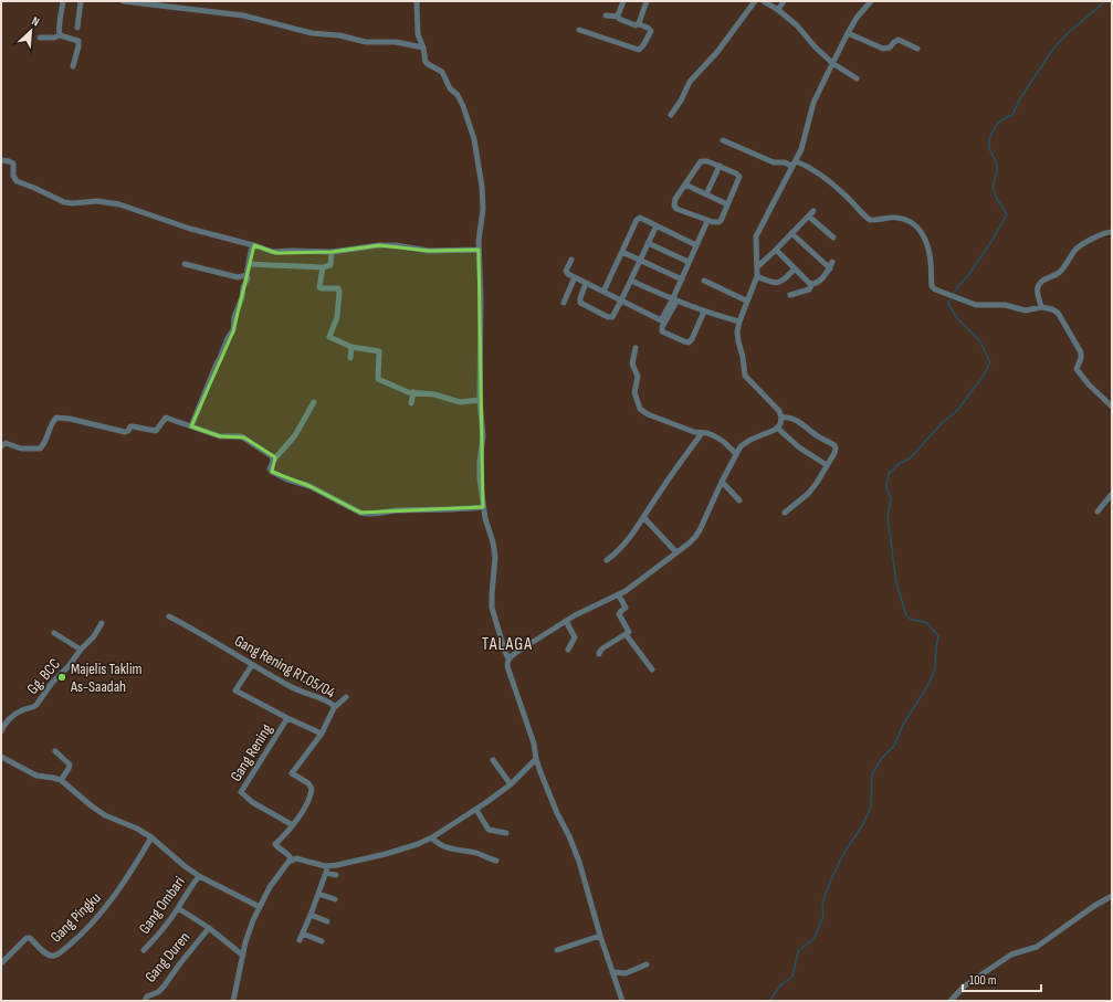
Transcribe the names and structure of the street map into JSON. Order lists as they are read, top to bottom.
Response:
{
  "streets": {
    "street": [
      "Gang Rening RT.05/04",
      "Gg. BCC",
      "Gang Rening",
      "Gang Ombari",
      "Gang Pingku",
      "Gang Duren"
    ]
  },
  "crossings": [
    ["Gang Rening RT.05/04", "Gang Rening"],
    ["Gang Ombari", "Gang Duren"]
  ],
  "districts": ["TALAGA"],
  "places": ["Majelis Taklim As-Saadah"],
  "scale_bar": "100 m",
  "north": "top right"
}
